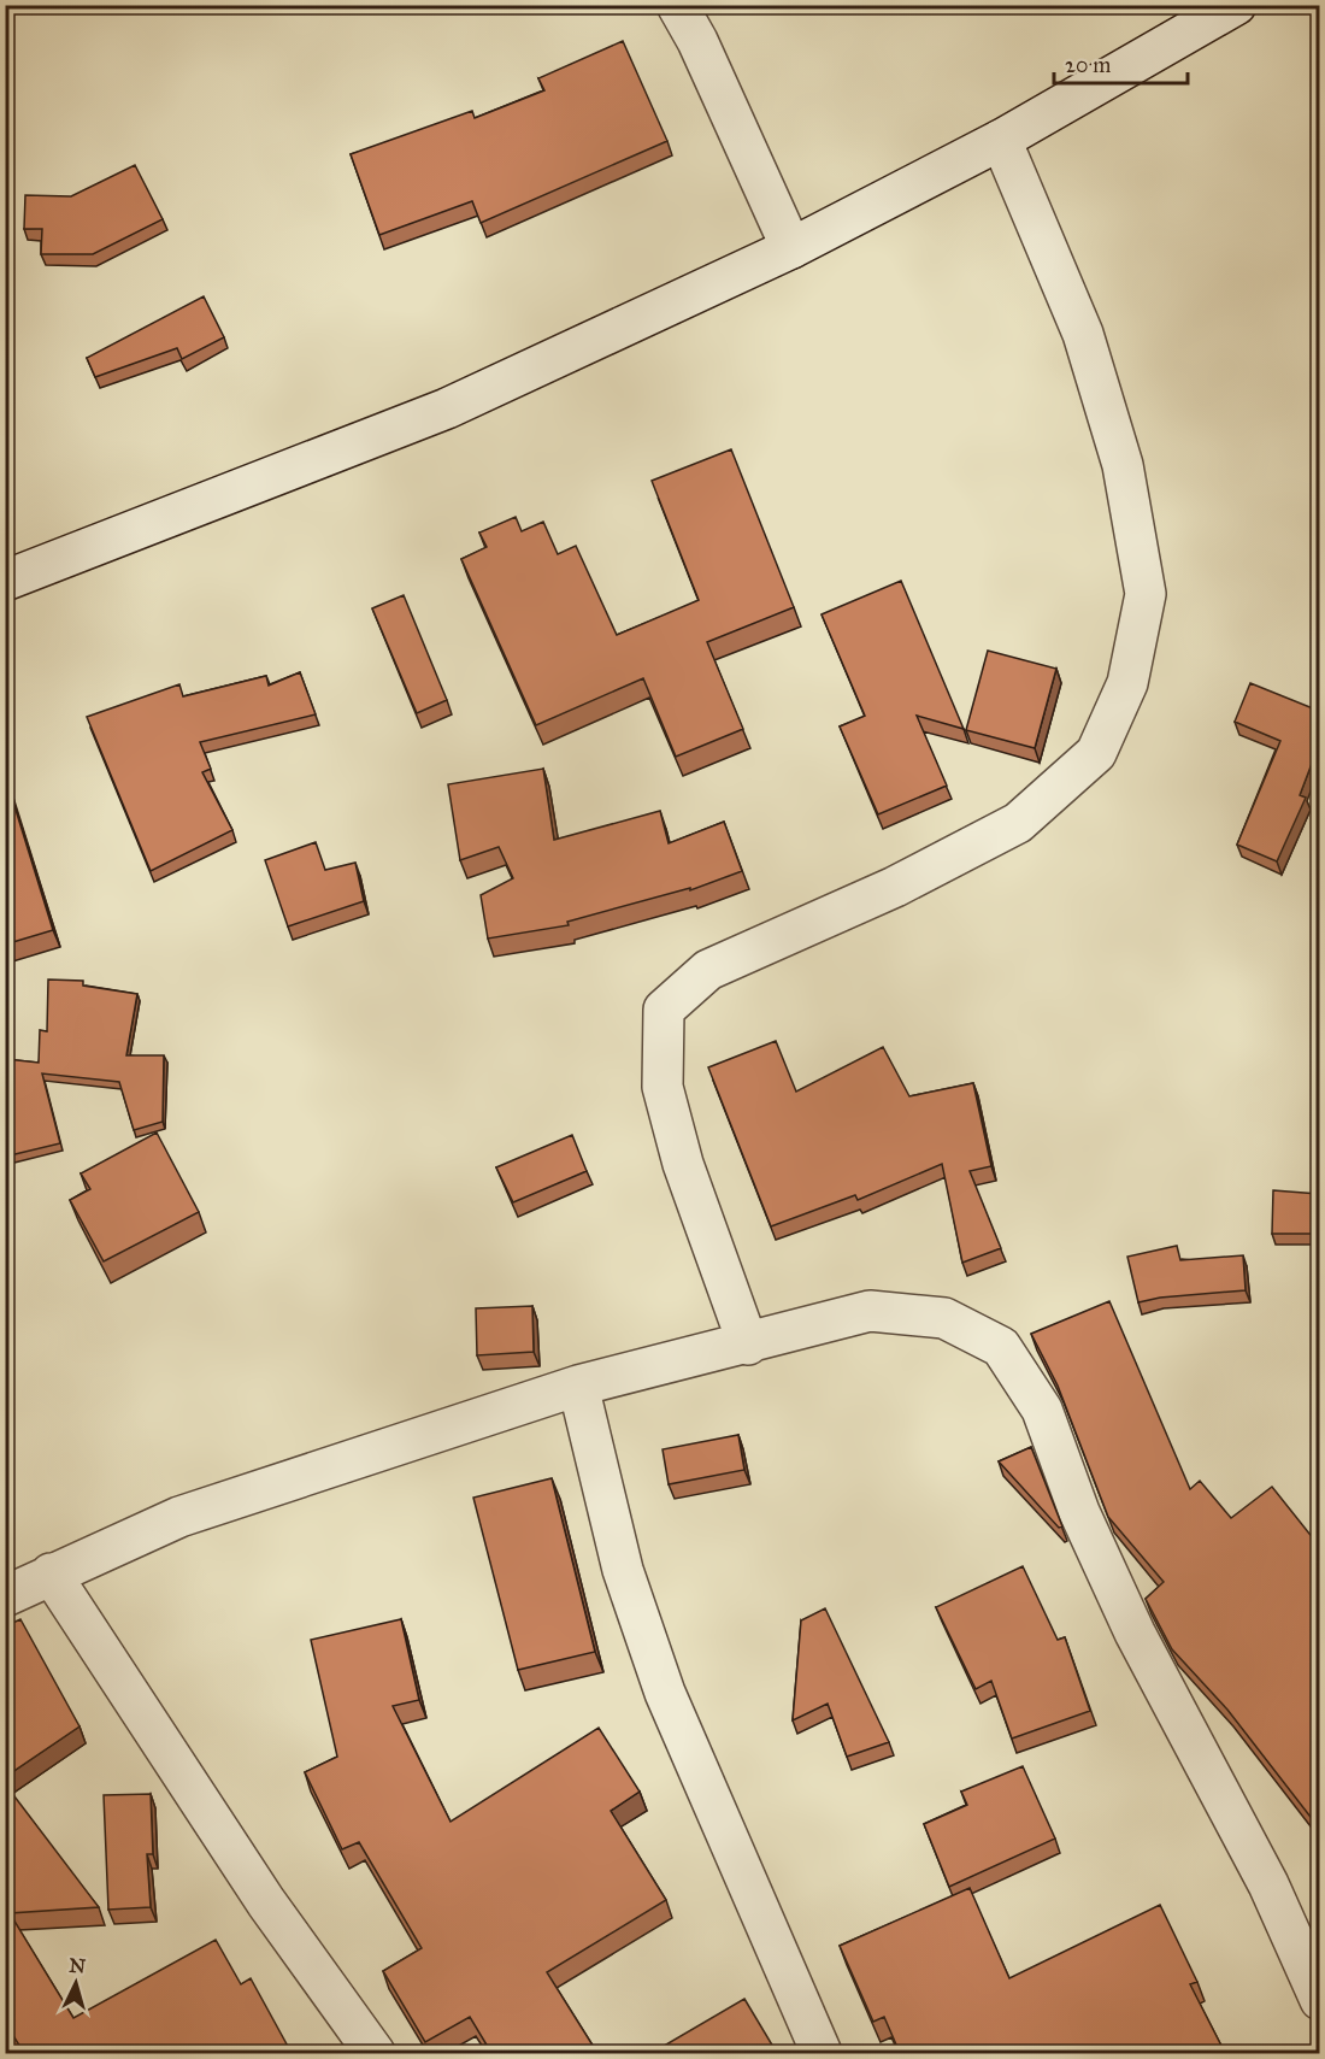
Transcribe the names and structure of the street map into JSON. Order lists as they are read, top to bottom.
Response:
{
  "scale_bar": "20 m",
  "north": "top"
}
